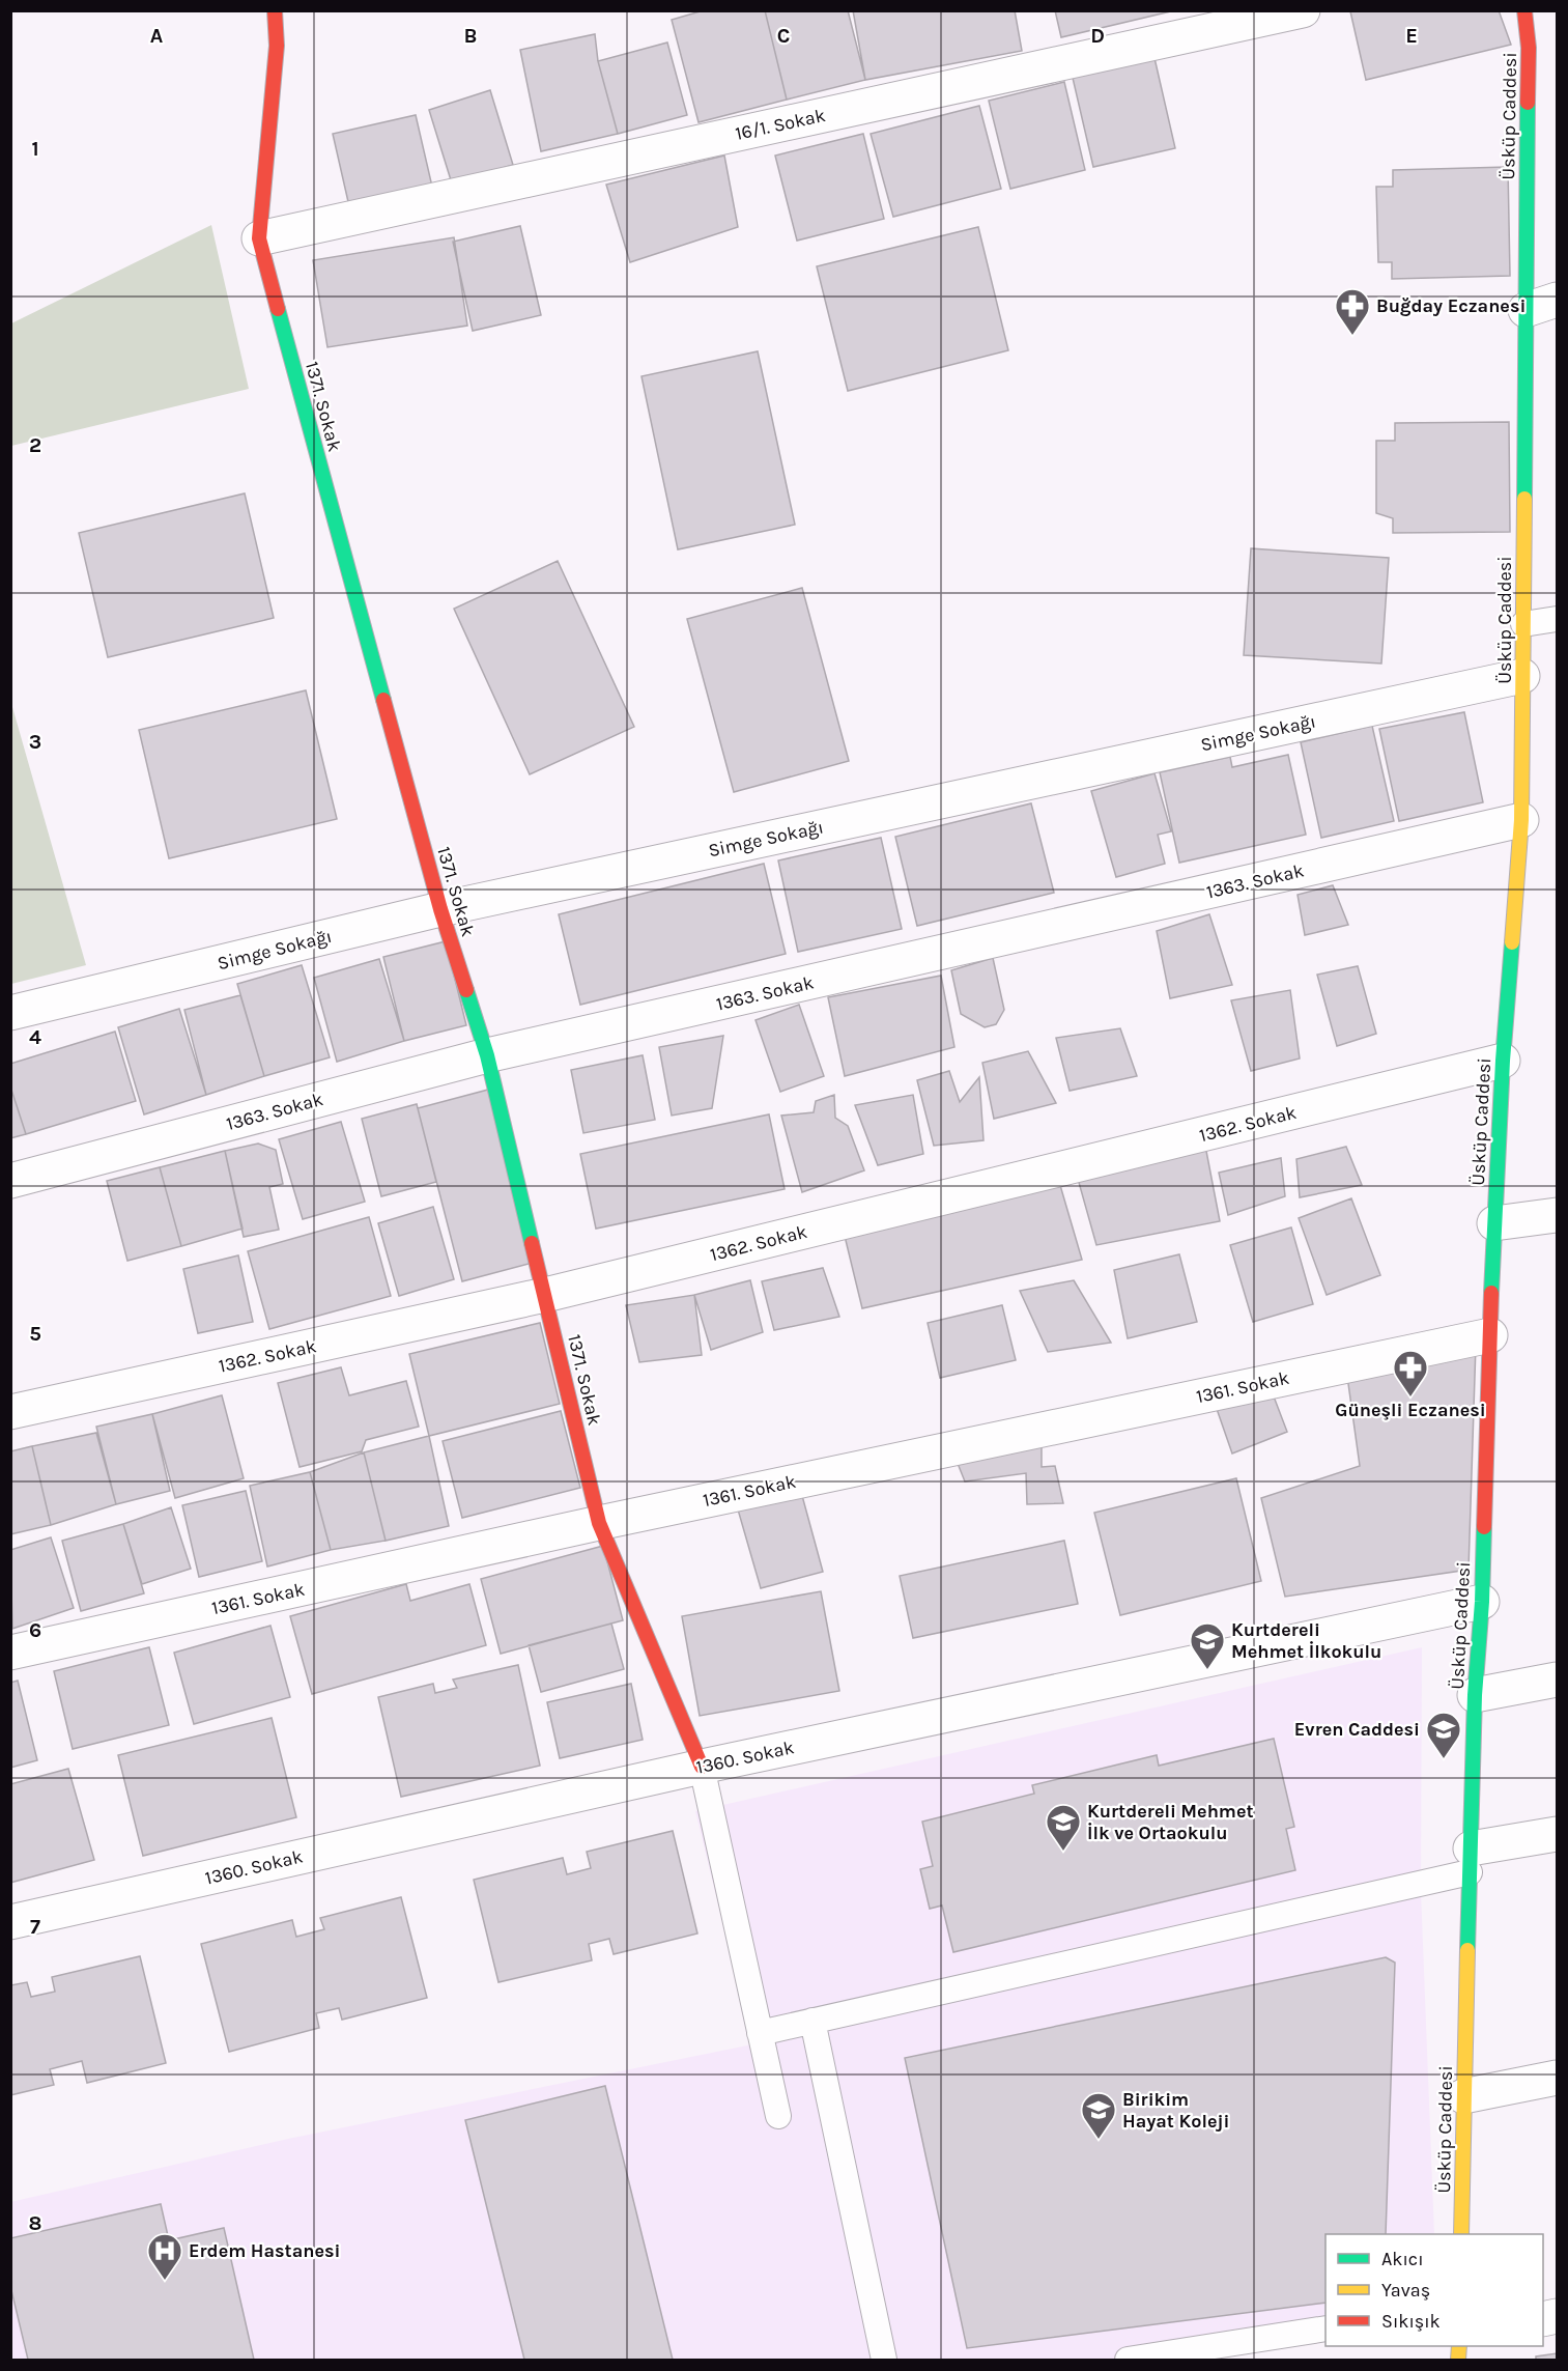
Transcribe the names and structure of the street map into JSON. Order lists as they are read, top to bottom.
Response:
{
  "streets": {
    "street": [
      "Üsküp Caddesi",
      "16/1. Sokak",
      "1371. Sokak",
      "Simge Sokağı",
      "1363. Sokak",
      "1362. Sokak",
      "1361. Sokak",
      "1360. Sokak"
    ]
  },
  "crossings": [
    ["Üsküp Caddesi", "Simge Sokağı"],
    ["Üsküp Caddesi", "1363. Sokak"],
    ["Üsküp Caddesi", "1362. Sokak"],
    ["Üsküp Caddesi", "1361. Sokak"],
    ["Üsküp Caddesi", "1360. Sokak"],
    ["16/1. Sokak", "1371. Sokak"],
    ["1371. Sokak", "Simge Sokağı"],
    ["1371. Sokak", "1363. Sokak"],
    ["1371. Sokak", "1362. Sokak"],
    ["1371. Sokak", "1361. Sokak"],
    ["1371. Sokak", "1360. Sokak"]
  ],
  "places": {
    "pharmacy": ["Buğday Eczanesi", "Güneşli Eczanesi"],
    "school or university": [
      "Kurtdereli Mehmet İlkokulu",
      "Evren Caddesi",
      "Kurtdereli Mehmet İlk ve Ortaokulu",
      "Birikim Hayat Koleji"
    ],
    "hospital": ["Erdem Hastanesi"]
  },
  "legend": ["Akıcı", "Yavaş", "Sıkışık"],
  "grid": {
    "columns": [
      "A",
      "B",
      "C",
      "D",
      "E"
    ],
    "rows": [
      "1",
      "2",
      "3",
      "4",
      "5",
      "6",
      "7",
      "8"
    ]
  }
}
